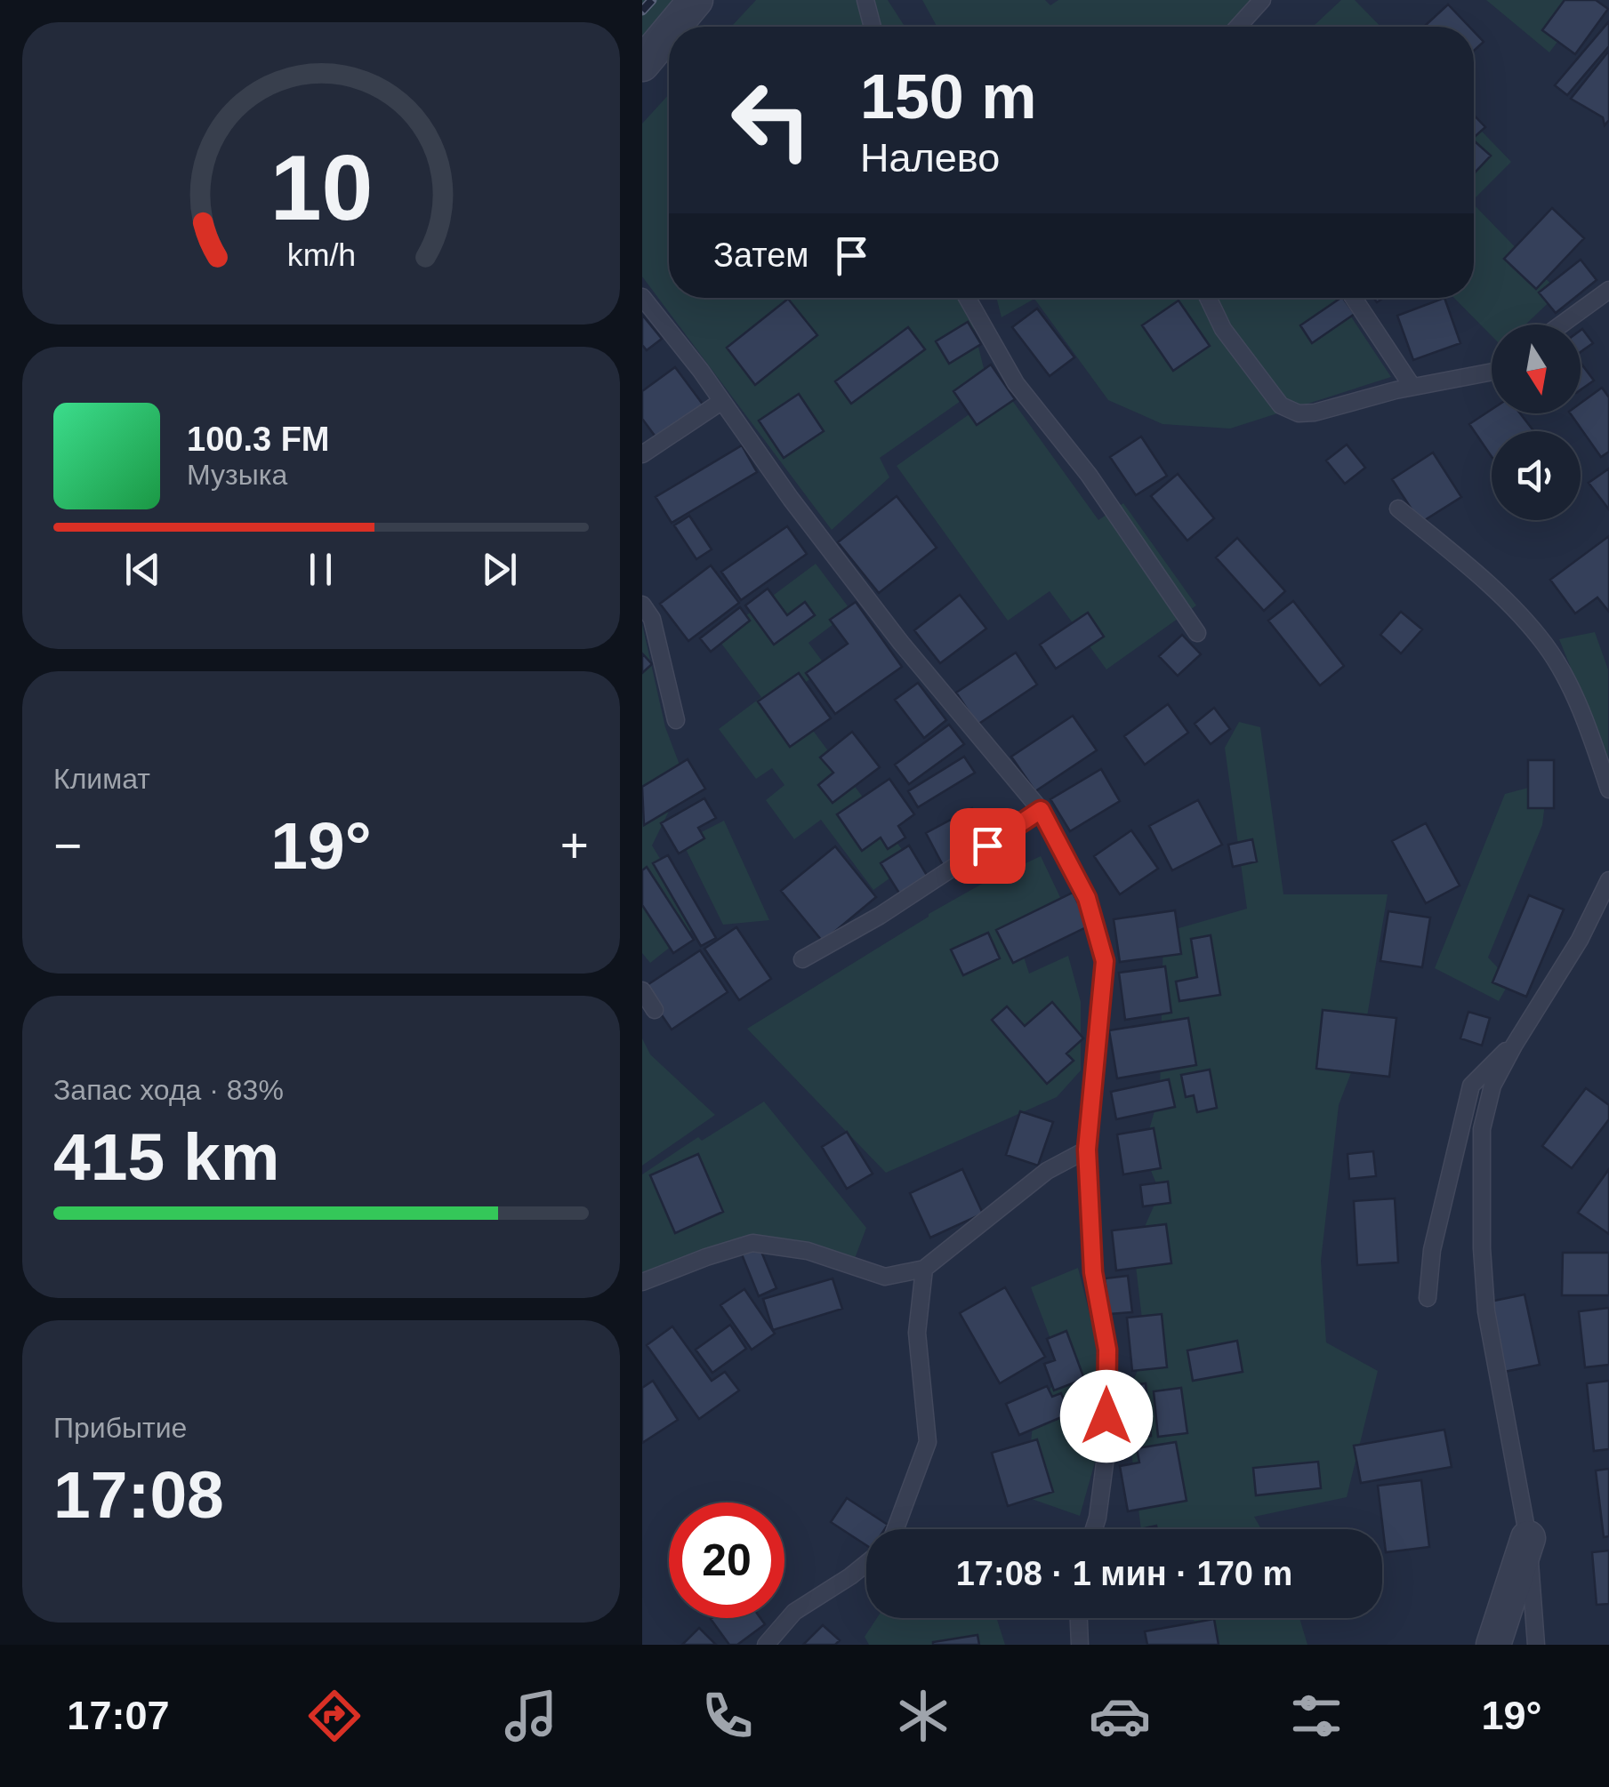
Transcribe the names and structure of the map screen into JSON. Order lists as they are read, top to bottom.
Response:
{
  "north": "bottom",
  "page": {
    "turn": ["150 m", "Налево"],
    "then": "Затем",
    "song": ["100.3 FM", "Музыка"],
    "tile": [
      "Климат",
      ["Запас хода · 83%", "415 km"],
      ["Прибытие", "17:08"]
    ],
    "heat": ["−", "19°", "+"],
    "limit": "20",
    "trip": "17:08 · 1 мин · 170 m",
    "tabs": ["17:07", "19°"],
    "gauge": ["10", "km/h"]
  }
}
